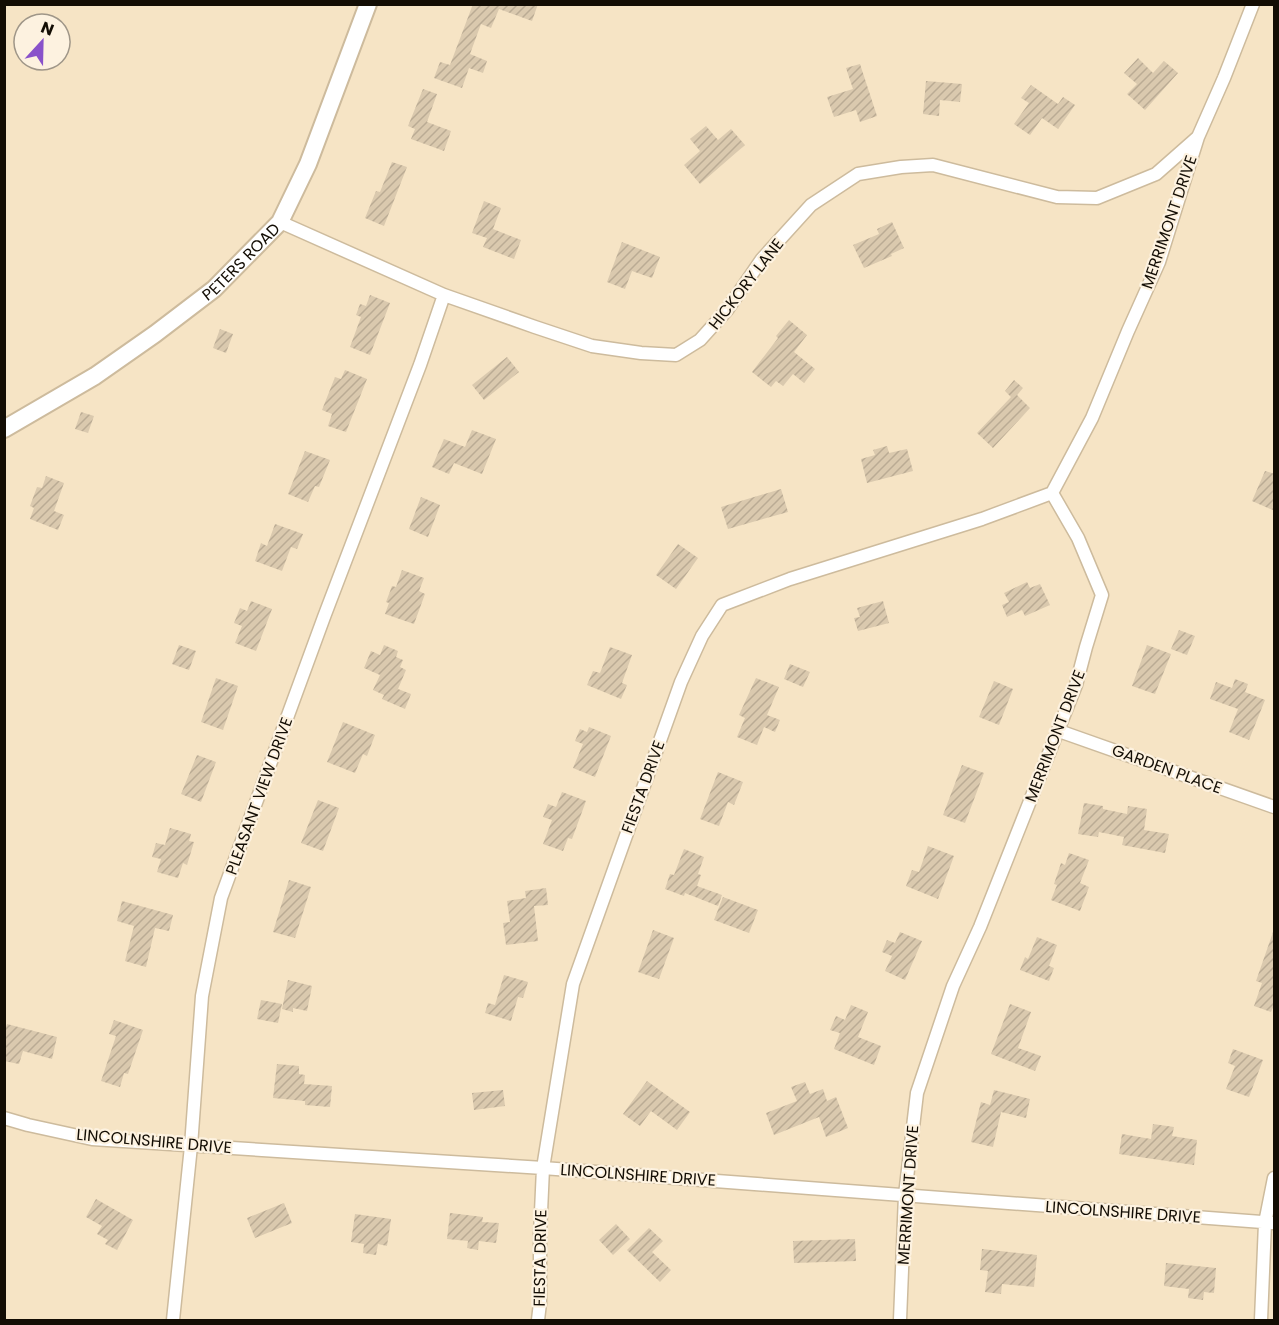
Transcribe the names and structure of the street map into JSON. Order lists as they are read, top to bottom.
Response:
{
  "streets": {
    "street": [
      "MERRIMONT DRIVE",
      "PETERS ROAD",
      "HICKORY LANE",
      "GARDEN PLACE",
      "FIESTA DRIVE",
      "PLEASANT VIEW DRIVE",
      "LINCOLNSHIRE DRIVE"
    ]
  },
  "crossings": [
    ["MERRIMONT DRIVE", "HICKORY LANE"],
    ["MERRIMONT DRIVE", "GARDEN PLACE"],
    ["MERRIMONT DRIVE", "FIESTA DRIVE"],
    ["MERRIMONT DRIVE", "LINCOLNSHIRE DRIVE"],
    ["PETERS ROAD", "HICKORY LANE"],
    ["HICKORY LANE", "PLEASANT VIEW DRIVE"],
    ["FIESTA DRIVE", "LINCOLNSHIRE DRIVE"],
    ["PLEASANT VIEW DRIVE", "LINCOLNSHIRE DRIVE"]
  ],
  "north": "top"
}
